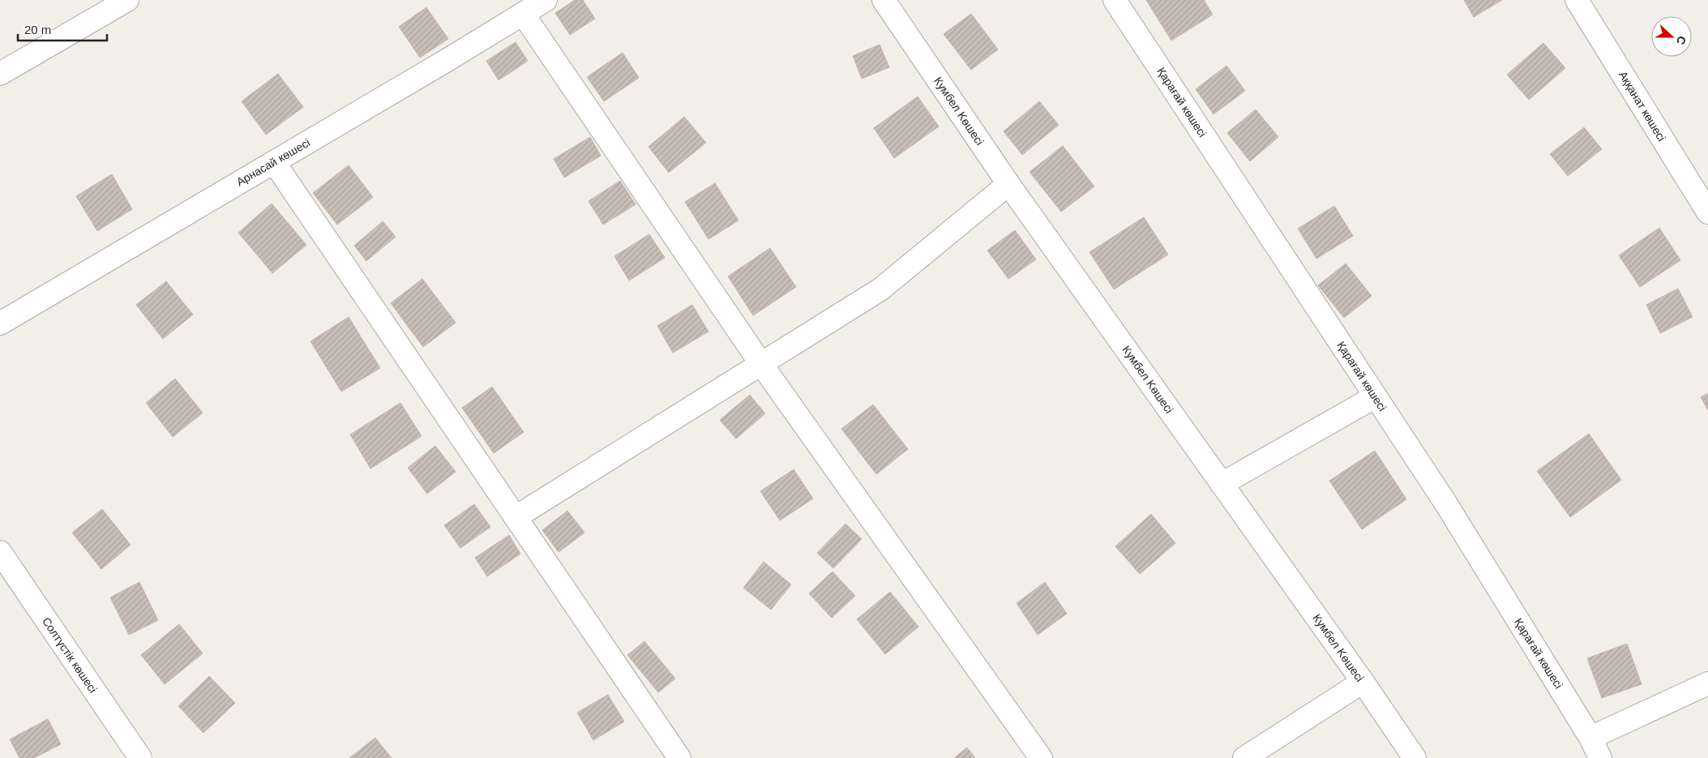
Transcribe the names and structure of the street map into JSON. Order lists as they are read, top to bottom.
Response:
{
  "streets": {
    "street": [
      "Қарағай көшесі",
      "Аққанат көшесі",
      "Кумбел Kөшесі",
      "Арнасай көшесі",
      "Солтүстік көшесі"
    ]
  },
  "scale_bar": "20 m",
  "north": "right"
}
